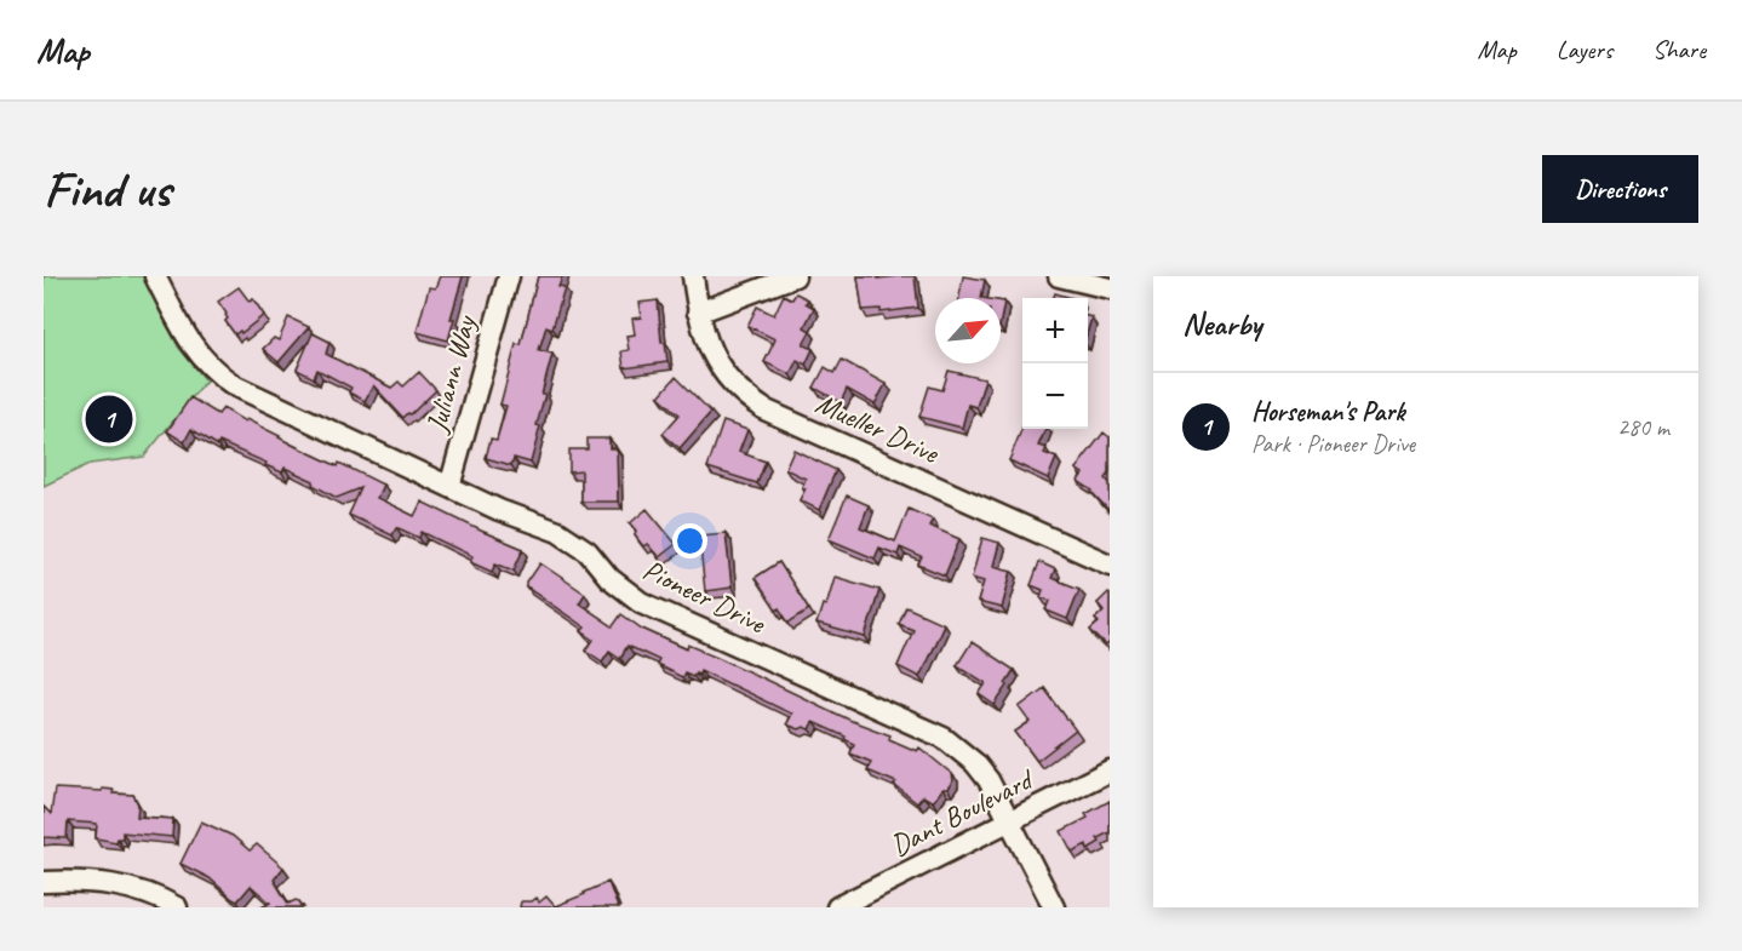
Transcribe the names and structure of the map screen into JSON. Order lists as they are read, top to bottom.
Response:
{
  "streets": {
    "street": [
      "Juliann Way",
      "Mueller Drive",
      "Pioneer Drive",
      "Dant Boulevard"
    ]
  },
  "crossings": [
    ["Juliann Way", "Pioneer Drive"],
    ["Pioneer Drive", "Dant Boulevard"]
  ],
  "north": "top right",
  "page": {
    "header": "Map",
    "nav": ["Map", "Layers", "Share"],
    "buttons": "Directions",
    "title": "Find us",
    "heading": "Nearby",
    "map_buttons": ["+", "−"],
    "list": [
      {
        "mark": "1",
        "name": "Horseman's Park",
        "note": "Park · Pioneer Drive",
        "value": "280 m"
      }
    ],
    "pins": "1"
  }
}
